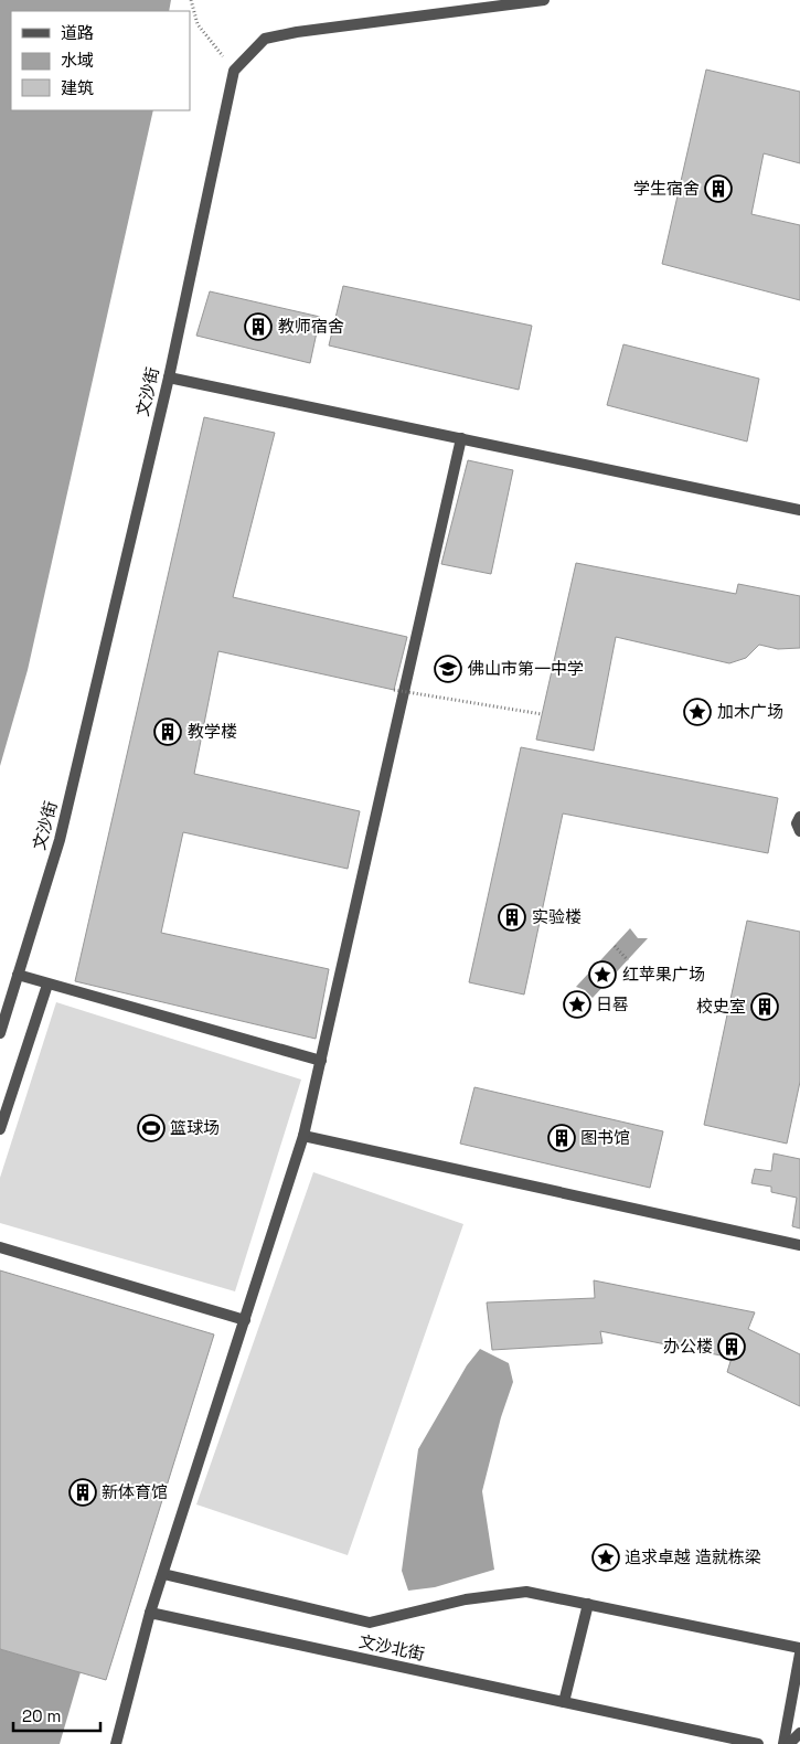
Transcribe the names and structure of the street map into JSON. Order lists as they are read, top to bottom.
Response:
{
  "streets": {
    "street": ["文沙街", "文沙北街"]
  },
  "places": {
    "building": [
      "学生宿舍",
      "教师宿舍",
      "教学楼",
      "实验楼",
      "校史室",
      "图书馆",
      "办公楼",
      "新体育馆"
    ],
    "school or university": ["佛山市第一中学"],
    "place": [
      "加木广场",
      "红苹果广场",
      "日晷",
      "追求卓越 造就栋梁"
    ],
    "sports": ["篮球场"]
  },
  "legend": ["道路", "水域", "建筑"],
  "scale_bar": "20 m"
}
